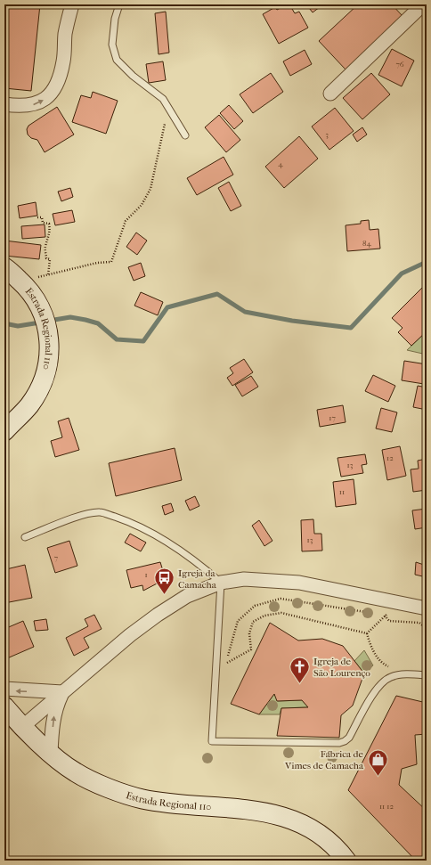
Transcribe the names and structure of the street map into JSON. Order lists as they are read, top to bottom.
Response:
{
  "streets": {
    "main road": ["Estrada Regional 110"]
  },
  "places": {
    "bus stop": ["Igreja da Camacha"],
    "church": ["Igreja de São Lourenço"],
    "shop": ["Fábrica de Vimes de Camacha"]
  },
  "house_numbers": [
    "76",
    "3",
    "4",
    "84",
    "17",
    "12",
    "13",
    "11",
    "13",
    "7",
    "1",
    "11 12"
  ]
}
